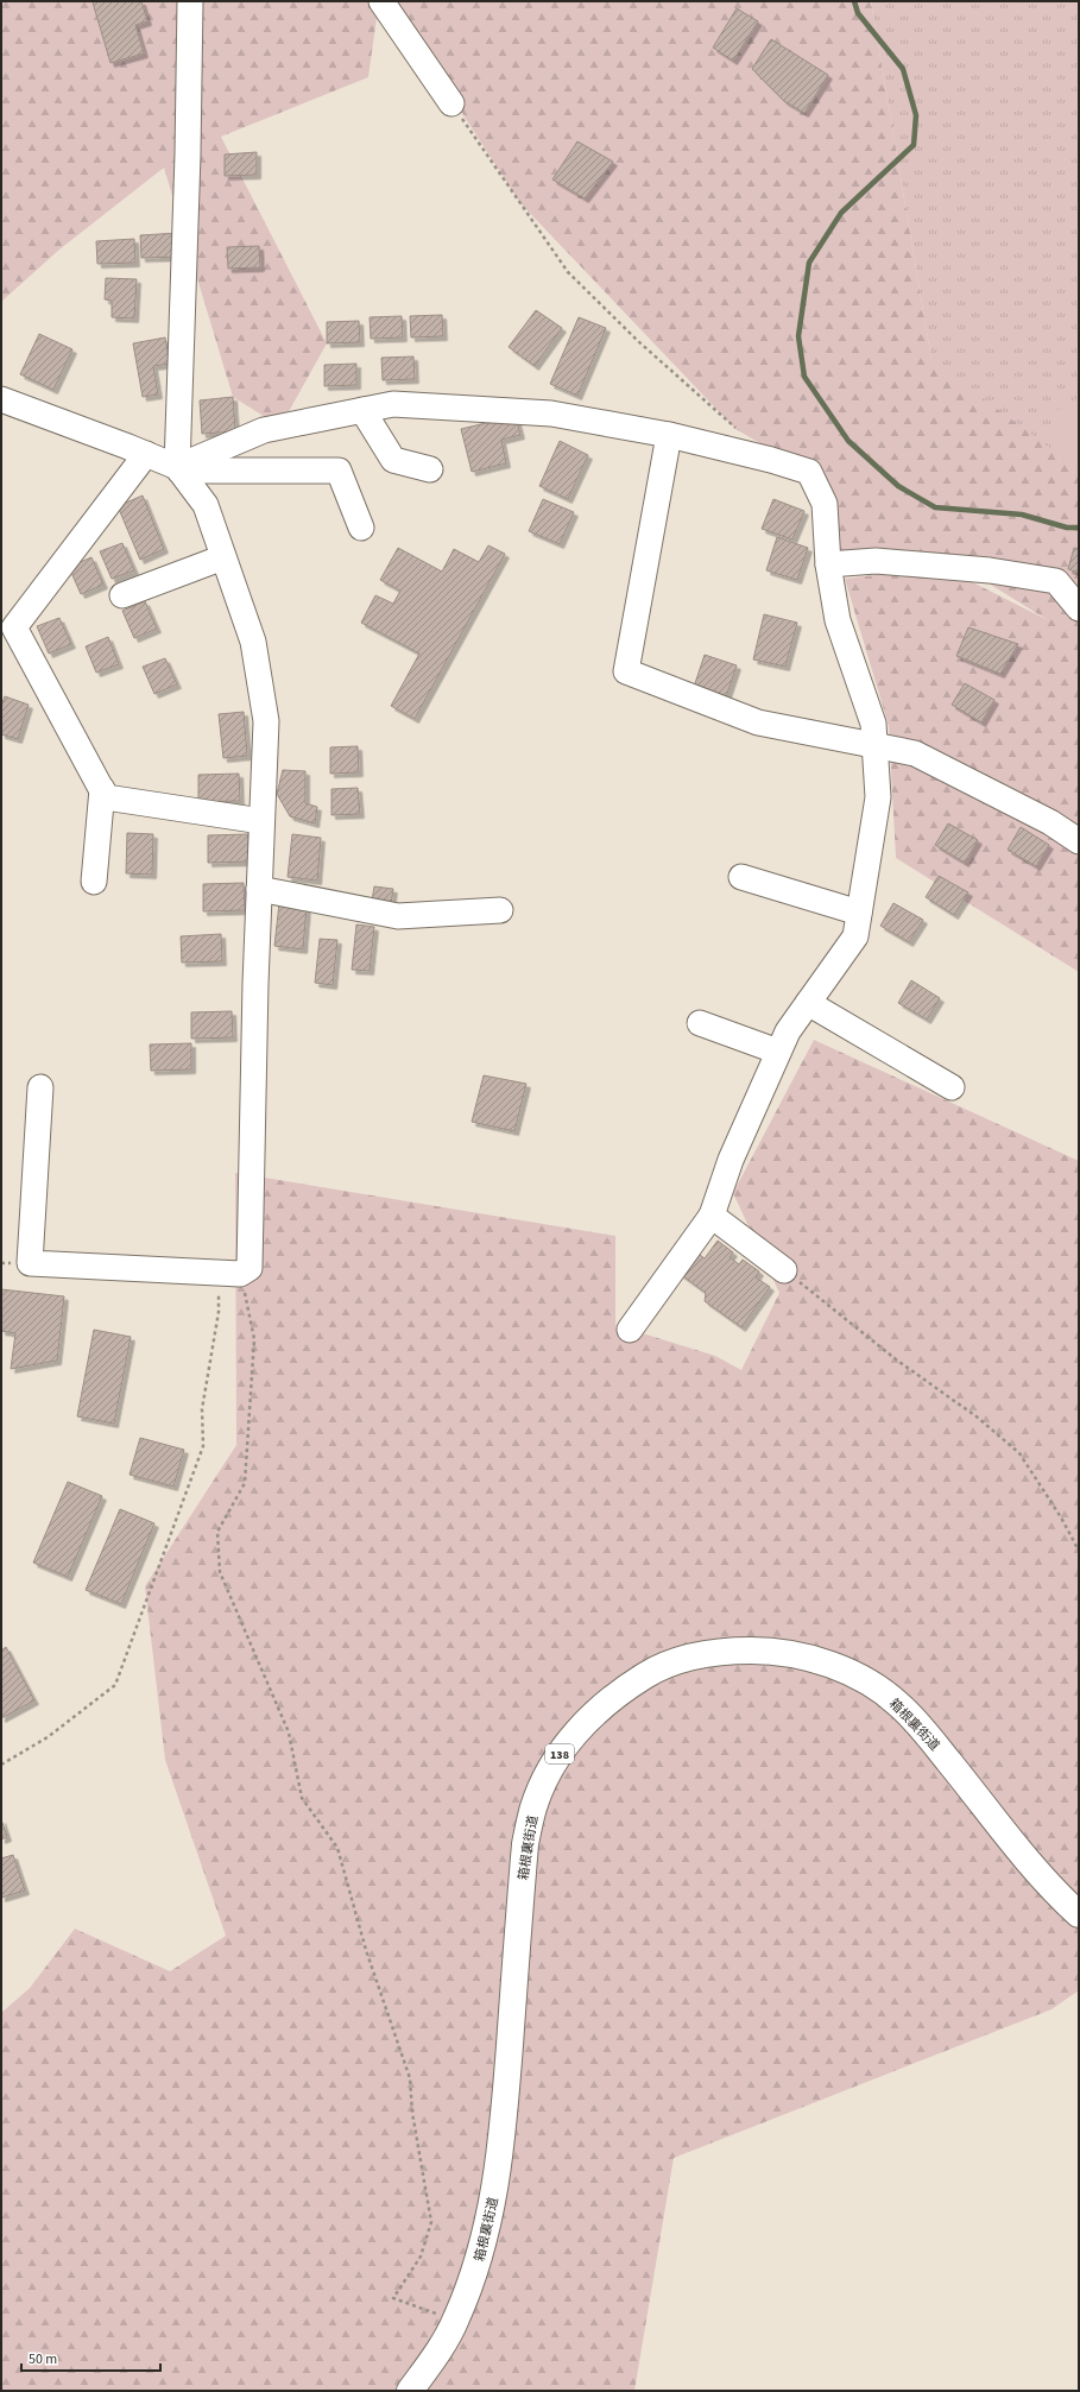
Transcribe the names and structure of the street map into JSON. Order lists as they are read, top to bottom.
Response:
{
  "streets": {
    "highway": ["箱根裏街道", "138"]
  },
  "scale_bar": "50 m"
}
